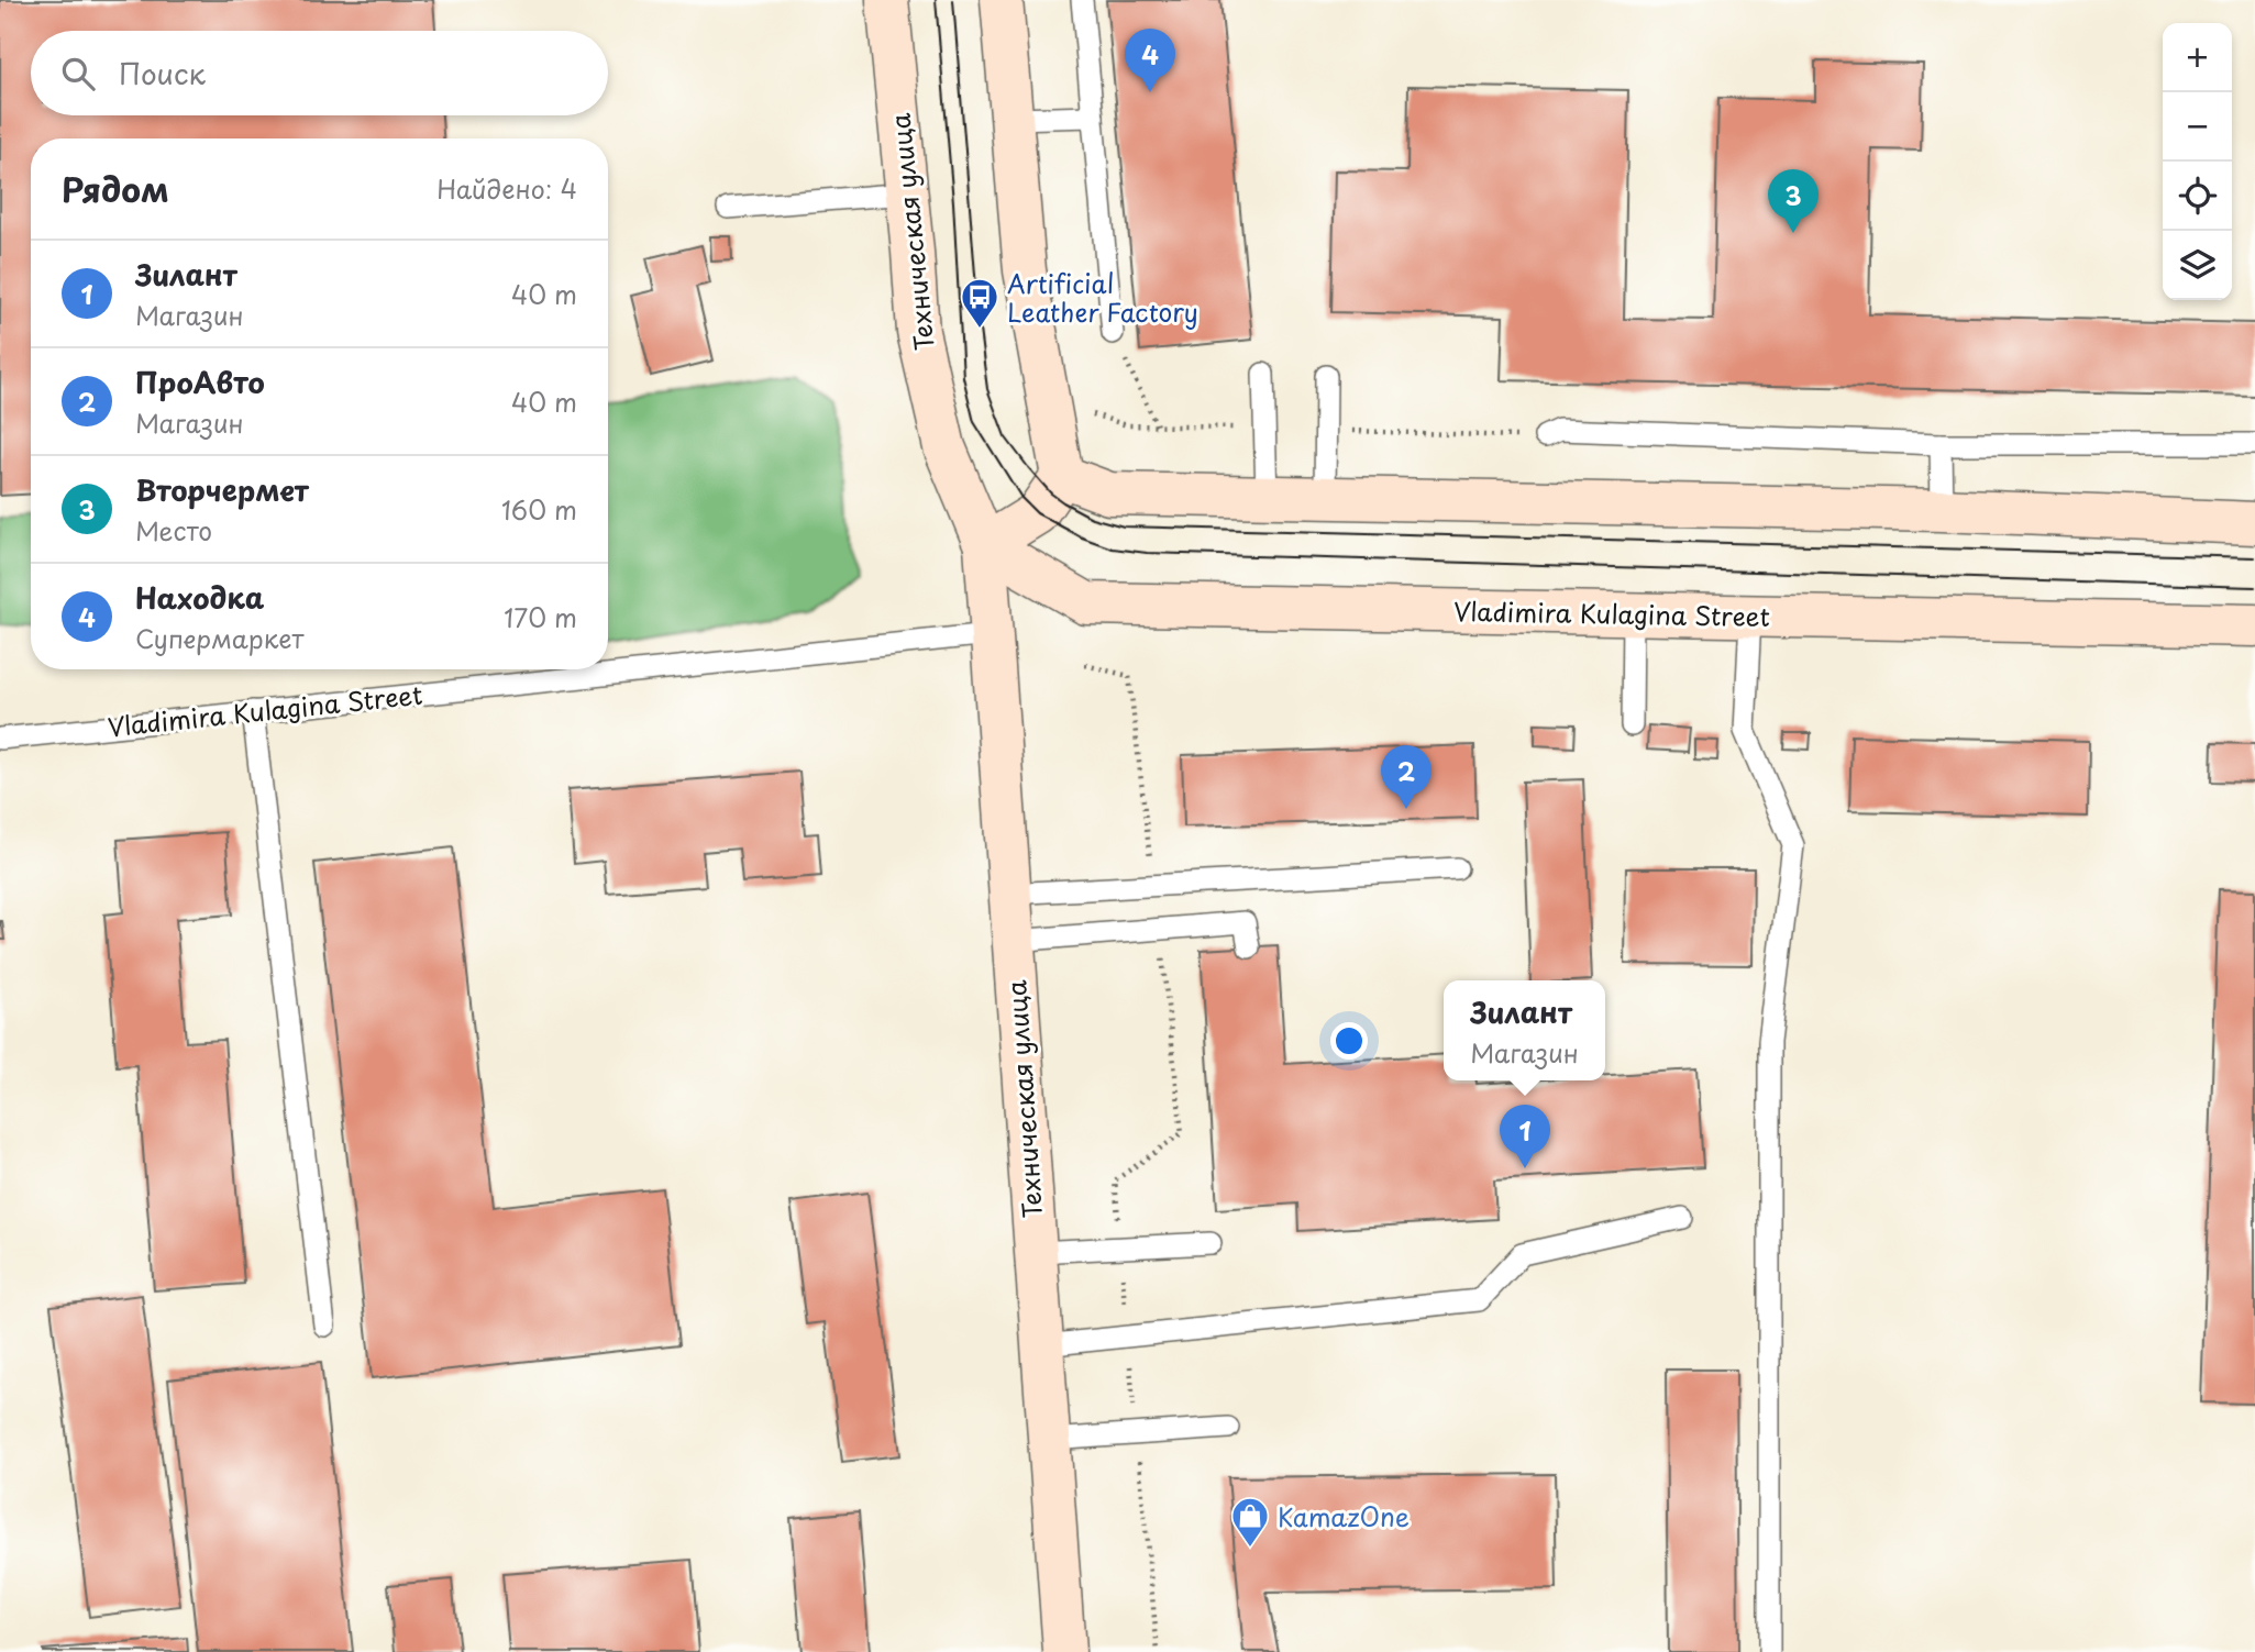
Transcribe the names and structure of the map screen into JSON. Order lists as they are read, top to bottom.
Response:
{
  "streets": {
    "main road": ["Техническая улица", "Vladimira Kulagina Street"]
  },
  "crossings": [
    ["Техническая улица", "Vladimira Kulagina Street"]
  ],
  "places": {
    "bus stop": ["Artificial Leather Factory"],
    "shop": ["KamazOne"]
  },
  "page": {
    "map_buttons": ["+", "−"],
    "pins": [
      "4",
      "3",
      "2",
      "1"
    ],
    "search": "Поиск",
    "heading": ["Рядом", "Найдено: 4"],
    "list": [
      {
        "mark": "1",
        "name": "Зилант",
        "note": "Магазин",
        "value": "40 m"
      },
      {
        "mark": "2",
        "name": "ПроАвто",
        "note": "Магазин",
        "value": "40 m"
      },
      {
        "mark": "3",
        "name": "Вторчермет",
        "note": "Место",
        "value": "160 m"
      },
      {
        "mark": "4",
        "name": "Находка",
        "note": "Супермаркет",
        "value": "170 m"
      }
    ],
    "popup": ["Зилант", "Магазин"]
  }
}
